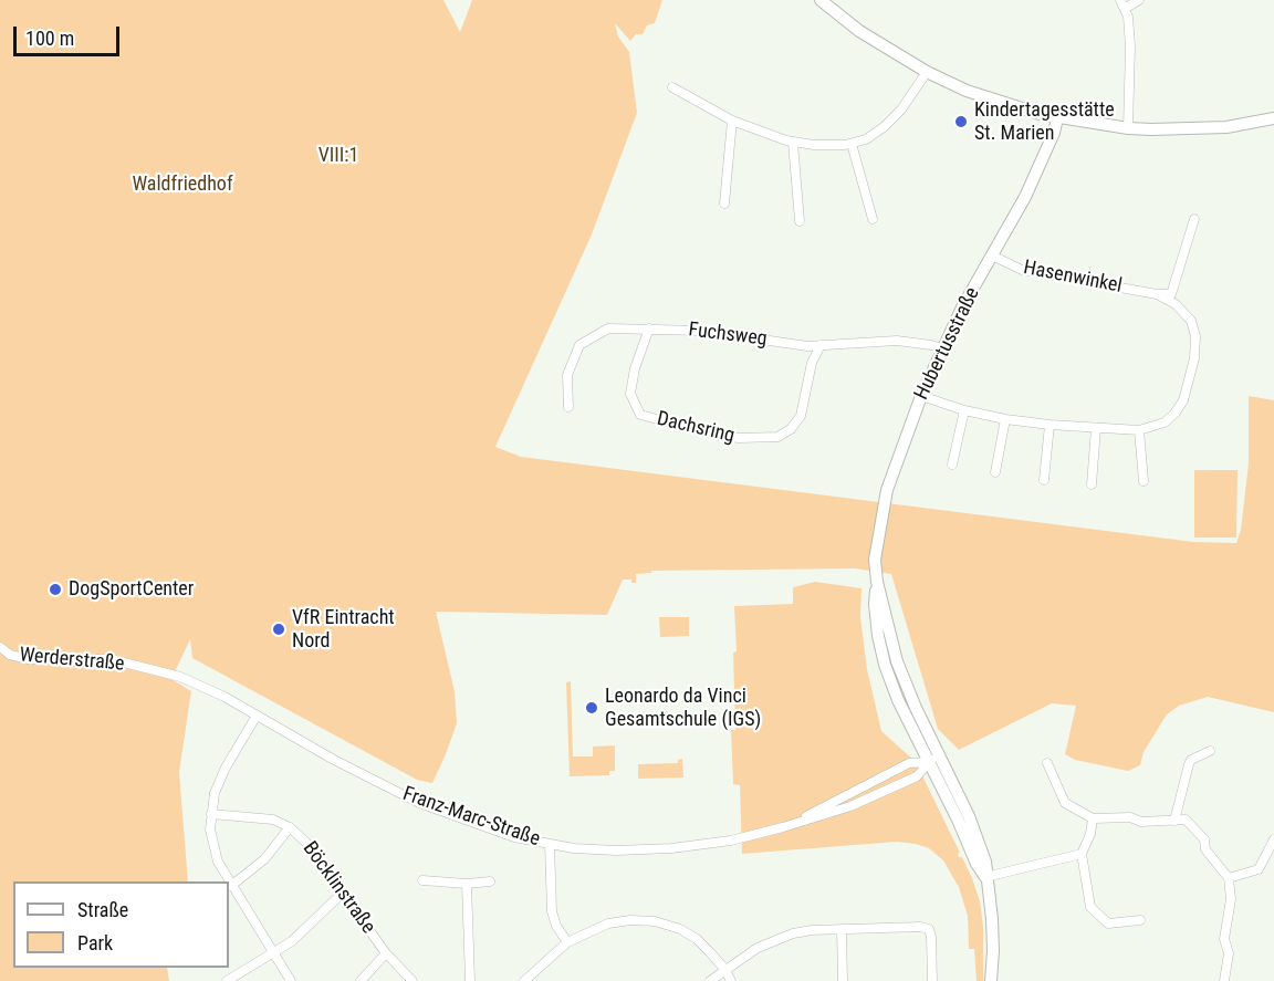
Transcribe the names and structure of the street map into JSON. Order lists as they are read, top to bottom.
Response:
{
  "streets": {
    "street": [
      "Hasenwinkel",
      "Fuchsweg",
      "Hubertusstraße",
      "Dachsring",
      "Werderstraße",
      "Franz-Marc-Straße",
      "Böcklinstraße"
    ]
  },
  "crossings": [
    ["Hasenwinkel", "Hubertusstraße"],
    ["Fuchsweg", "Hubertusstraße"],
    ["Fuchsweg", "Dachsring"],
    ["Hubertusstraße", "Franz-Marc-Straße"],
    ["Werderstraße", "Franz-Marc-Straße"]
  ],
  "parks": ["VIII:1", "Waldfriedhof"],
  "places": [
    "Kindertagesstätte St. Marien",
    "DogSportCenter",
    "VfR Eintracht Nord",
    "Leonardo da Vinci Gesamtschule (IGS)"
  ],
  "legend": ["Straße", "Park"],
  "scale_bar": "100 m"
}
